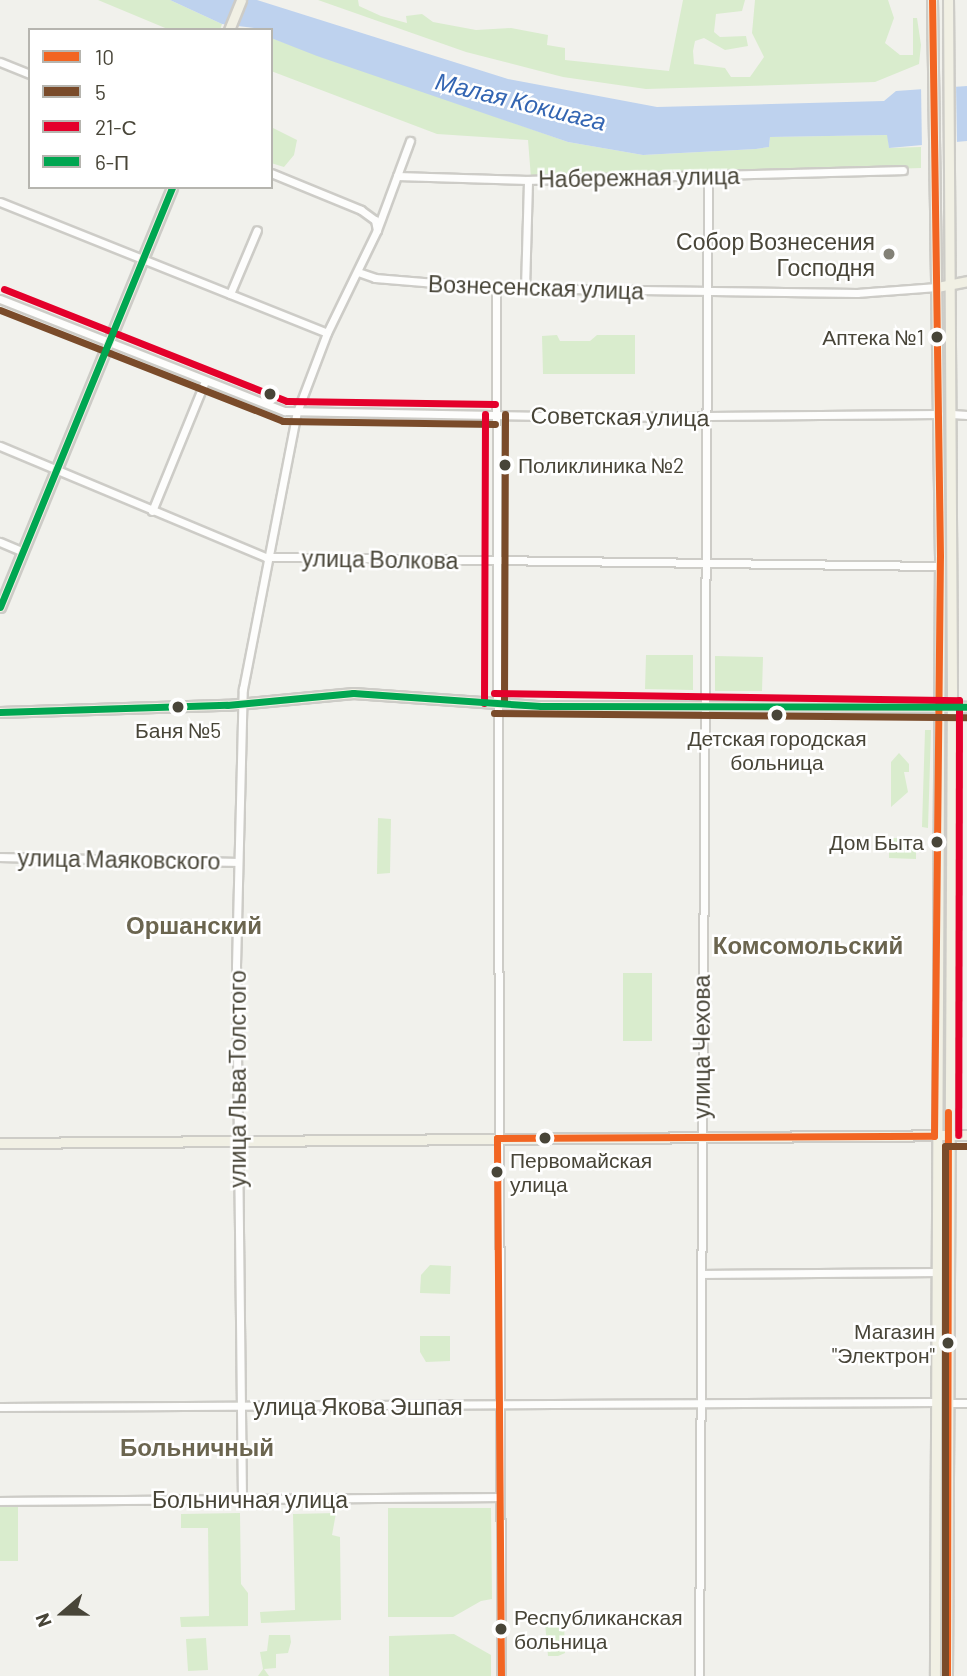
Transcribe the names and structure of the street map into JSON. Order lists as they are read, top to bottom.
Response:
{
  "streets": {
    "main road": ["Вознесенская улица", "Советская улица", "улица Якова Эшпая"],
    "street": [
      "Набережная улица",
      "улица Волкова",
      "улица Маяковского",
      "улица Чехова",
      "улица Льва Толстого",
      "Больничная улица"
    ]
  },
  "crossings": [
    ["Набережная улица", "улица Чехова"],
    ["Набережная улица", "улица Льва Толстого"],
    ["Вознесенская улица", "улица Чехова"],
    ["Вознесенская улица", "улица Льва Толстого"],
    ["Советская улица", "улица Чехова"],
    ["Советская улица", "улица Льва Толстого"],
    ["улица Волкова", "улица Чехова"],
    ["улица Волкова", "улица Льва Толстого"],
    ["улица Маяковского", "улица Льва Толстого"],
    ["улица Чехова", "улица Якова Эшпая"],
    ["улица Льва Толстого", "улица Якова Эшпая"],
    ["улица Льва Толстого", "Больничная улица"]
  ],
  "districts": ["Оршанский", "Комсомольский", "Больничный"],
  "water": ["Малая Кокшага"],
  "places": [
    "Собор Вознесения Господня",
    "Аптека №1",
    "Поликлиника №2",
    "Баня №5",
    "Детская городская больница",
    "Дом Быта",
    "Первомайская улица",
    "Магазин \"Электрон\"",
    "Республиканская больница"
  ],
  "lines": [
    "transit line 10",
    "transit line 6-П",
    "transit line 21-С",
    "transit line 5"
  ],
  "legend": [
    "10",
    "5",
    "21-С",
    "6-П"
  ],
  "north": "left"
}
